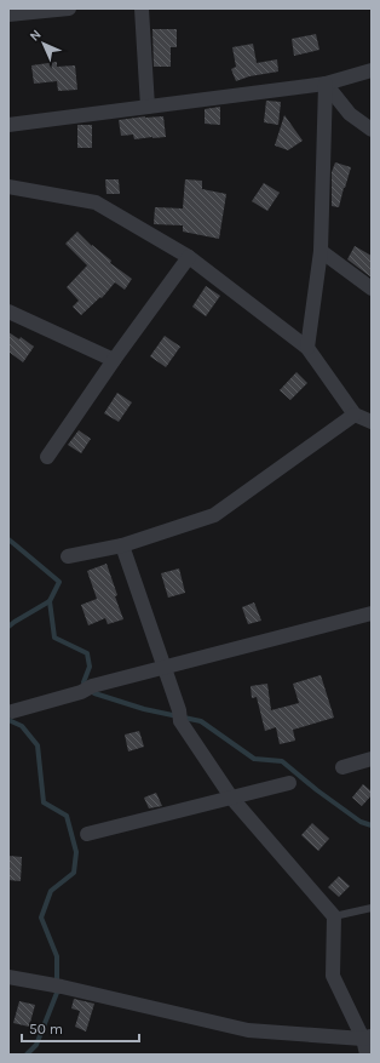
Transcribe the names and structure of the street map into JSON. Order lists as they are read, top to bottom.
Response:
{
  "scale_bar": "50 m",
  "north": "top left"
}
